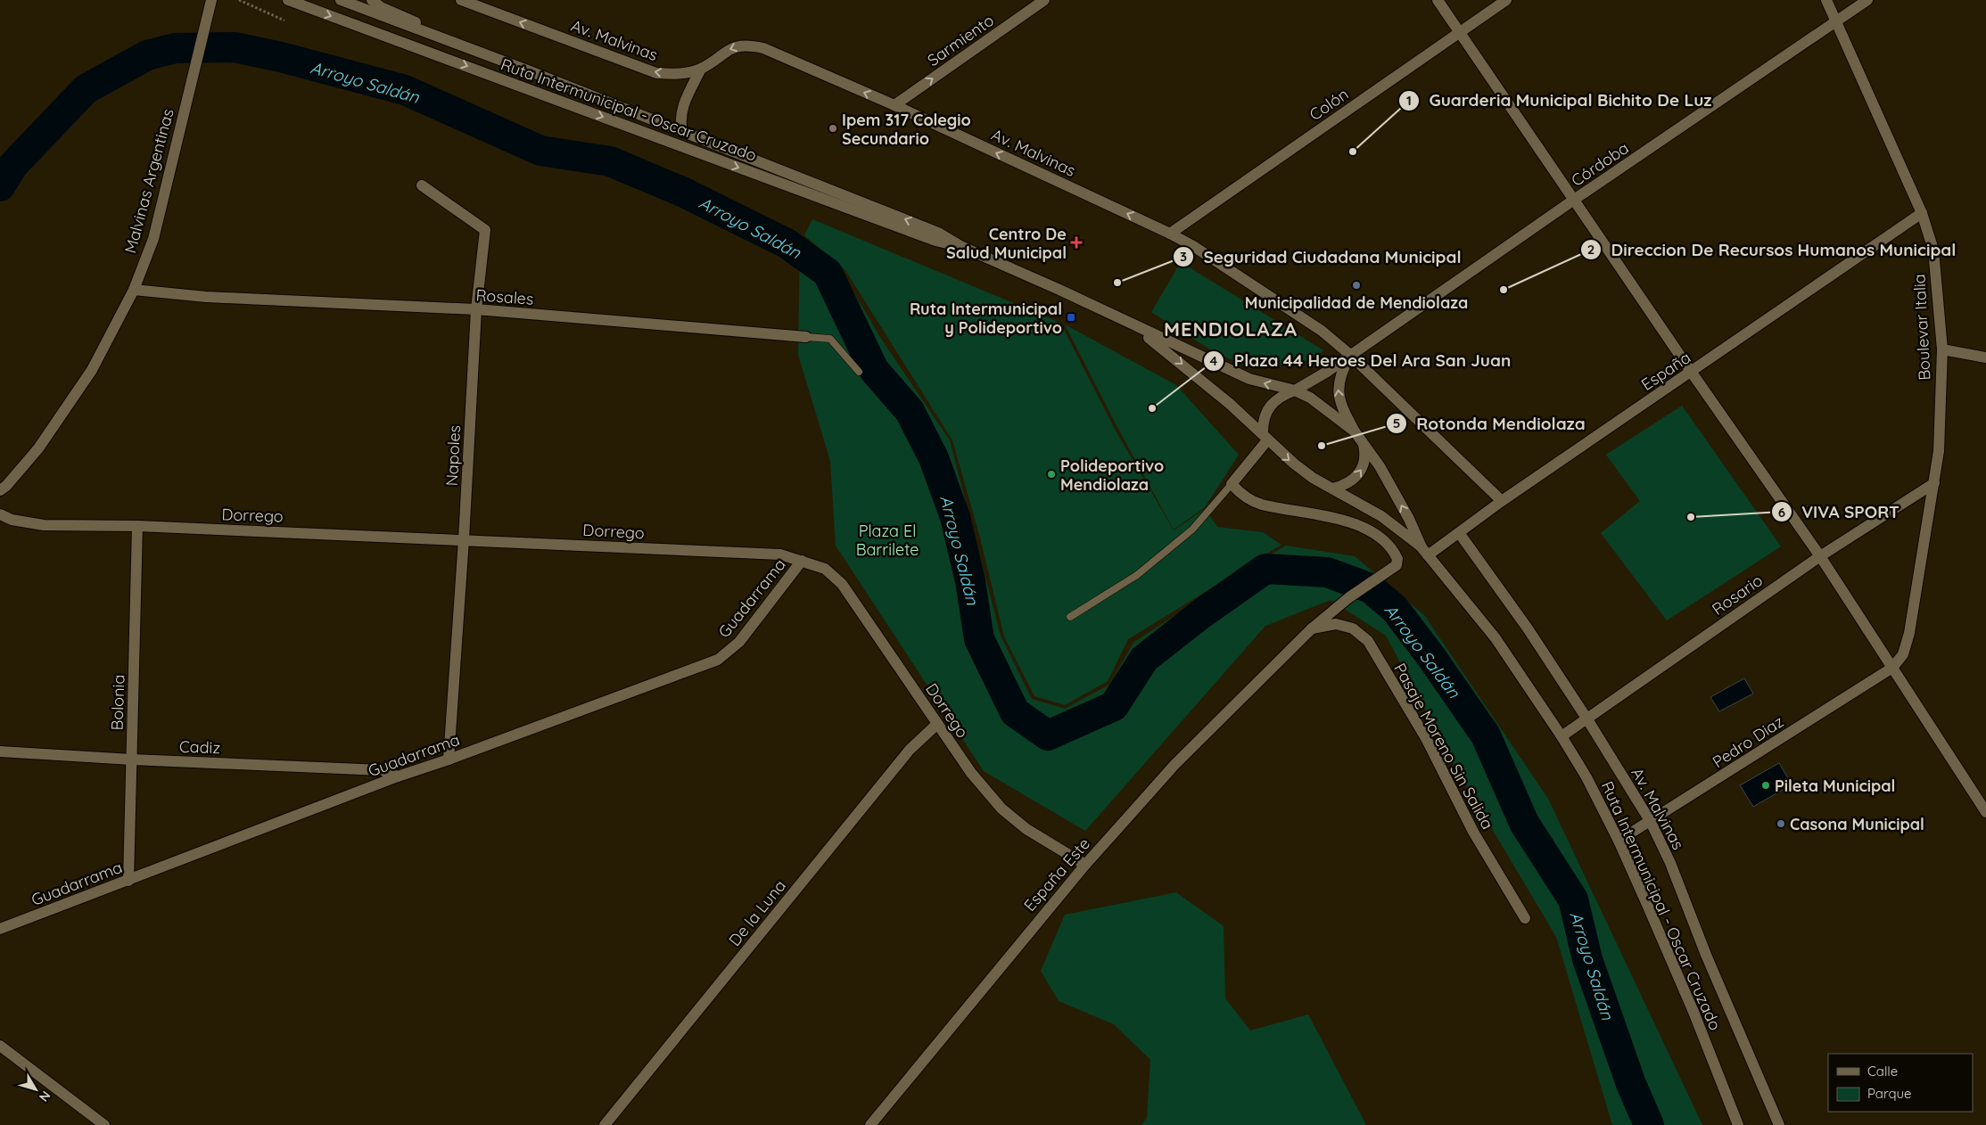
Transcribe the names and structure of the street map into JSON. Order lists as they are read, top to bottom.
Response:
{
  "streets": {
    "street": [
      "Av. Malvinas",
      "Sarmiento",
      "Colón",
      "Ruta Intermunicipal - Oscar Cruzado",
      "Córdoba",
      "Malvinas Argentinas",
      "Rosales",
      "Boulevar Italia",
      "España",
      "Napoles",
      "Dorrego",
      "Rosario",
      "Guadarrama",
      "Bolonia",
      "Pedro Diaz",
      "Pasaje Moreno Sin Salida",
      "Cadiz",
      "España Este",
      "De la Luna"
    ]
  },
  "crossings": [
    ["Av. Malvinas", "Sarmiento"],
    ["Av. Malvinas", "Colón"],
    ["Av. Malvinas", "Córdoba"],
    ["Av. Malvinas", "España"],
    ["Av. Malvinas", "Rosario"],
    ["Av. Malvinas", "Pedro Diaz"],
    ["Ruta Intermunicipal - Oscar Cruzado", "Córdoba"],
    ["Ruta Intermunicipal - Oscar Cruzado", "España"],
    ["Ruta Intermunicipal - Oscar Cruzado", "Rosario"],
    ["Ruta Intermunicipal - Oscar Cruzado", "Pedro Diaz"],
    ["Córdoba", "Boulevar Italia"],
    ["Malvinas Argentinas", "Rosales"],
    ["Rosales", "Napoles"],
    ["Boulevar Italia", "España"],
    ["Boulevar Italia", "Rosario"],
    ["Boulevar Italia", "Pedro Diaz"],
    ["Napoles", "Dorrego"],
    ["Napoles", "Guadarrama"],
    ["Dorrego", "Guadarrama"],
    ["Dorrego", "Bolonia"],
    ["Dorrego", "España Este"],
    ["Dorrego", "De la Luna"],
    ["Guadarrama", "Bolonia"],
    ["Guadarrama", "Cadiz"],
    ["Bolonia", "Cadiz"],
    ["Pasaje Moreno Sin Salida", "España Este"]
  ],
  "one_way": ["Av. Malvinas", "Sarmiento"],
  "districts": ["MENDIOLAZA"],
  "water": ["Arroyo Saldán"],
  "parks": ["Plaza El Barrilete"],
  "places": {
    "other": [
      "Ipem 317 Colegio Secundario",
      "Guarderia Municipal Bichito De Luz",
      "Seguridad Ciudadana Municipal",
      "Municipalidad de Mendiolaza",
      "Direccion De Recursos Humanos Municipal",
      "Plaza 44 Heroes Del Ara San Juan",
      "Rotonda Mendiolaza",
      "Polideportivo Mendiolaza",
      "VIVA SPORT",
      "Pileta Municipal",
      "Casona Municipal"
    ],
    "health": ["Centro De Salud Municipal"],
    "transit": ["Ruta Intermunicipal y Polideportivo"]
  },
  "legend": ["Calle", "Parque"],
  "north": "bottom right"
}
